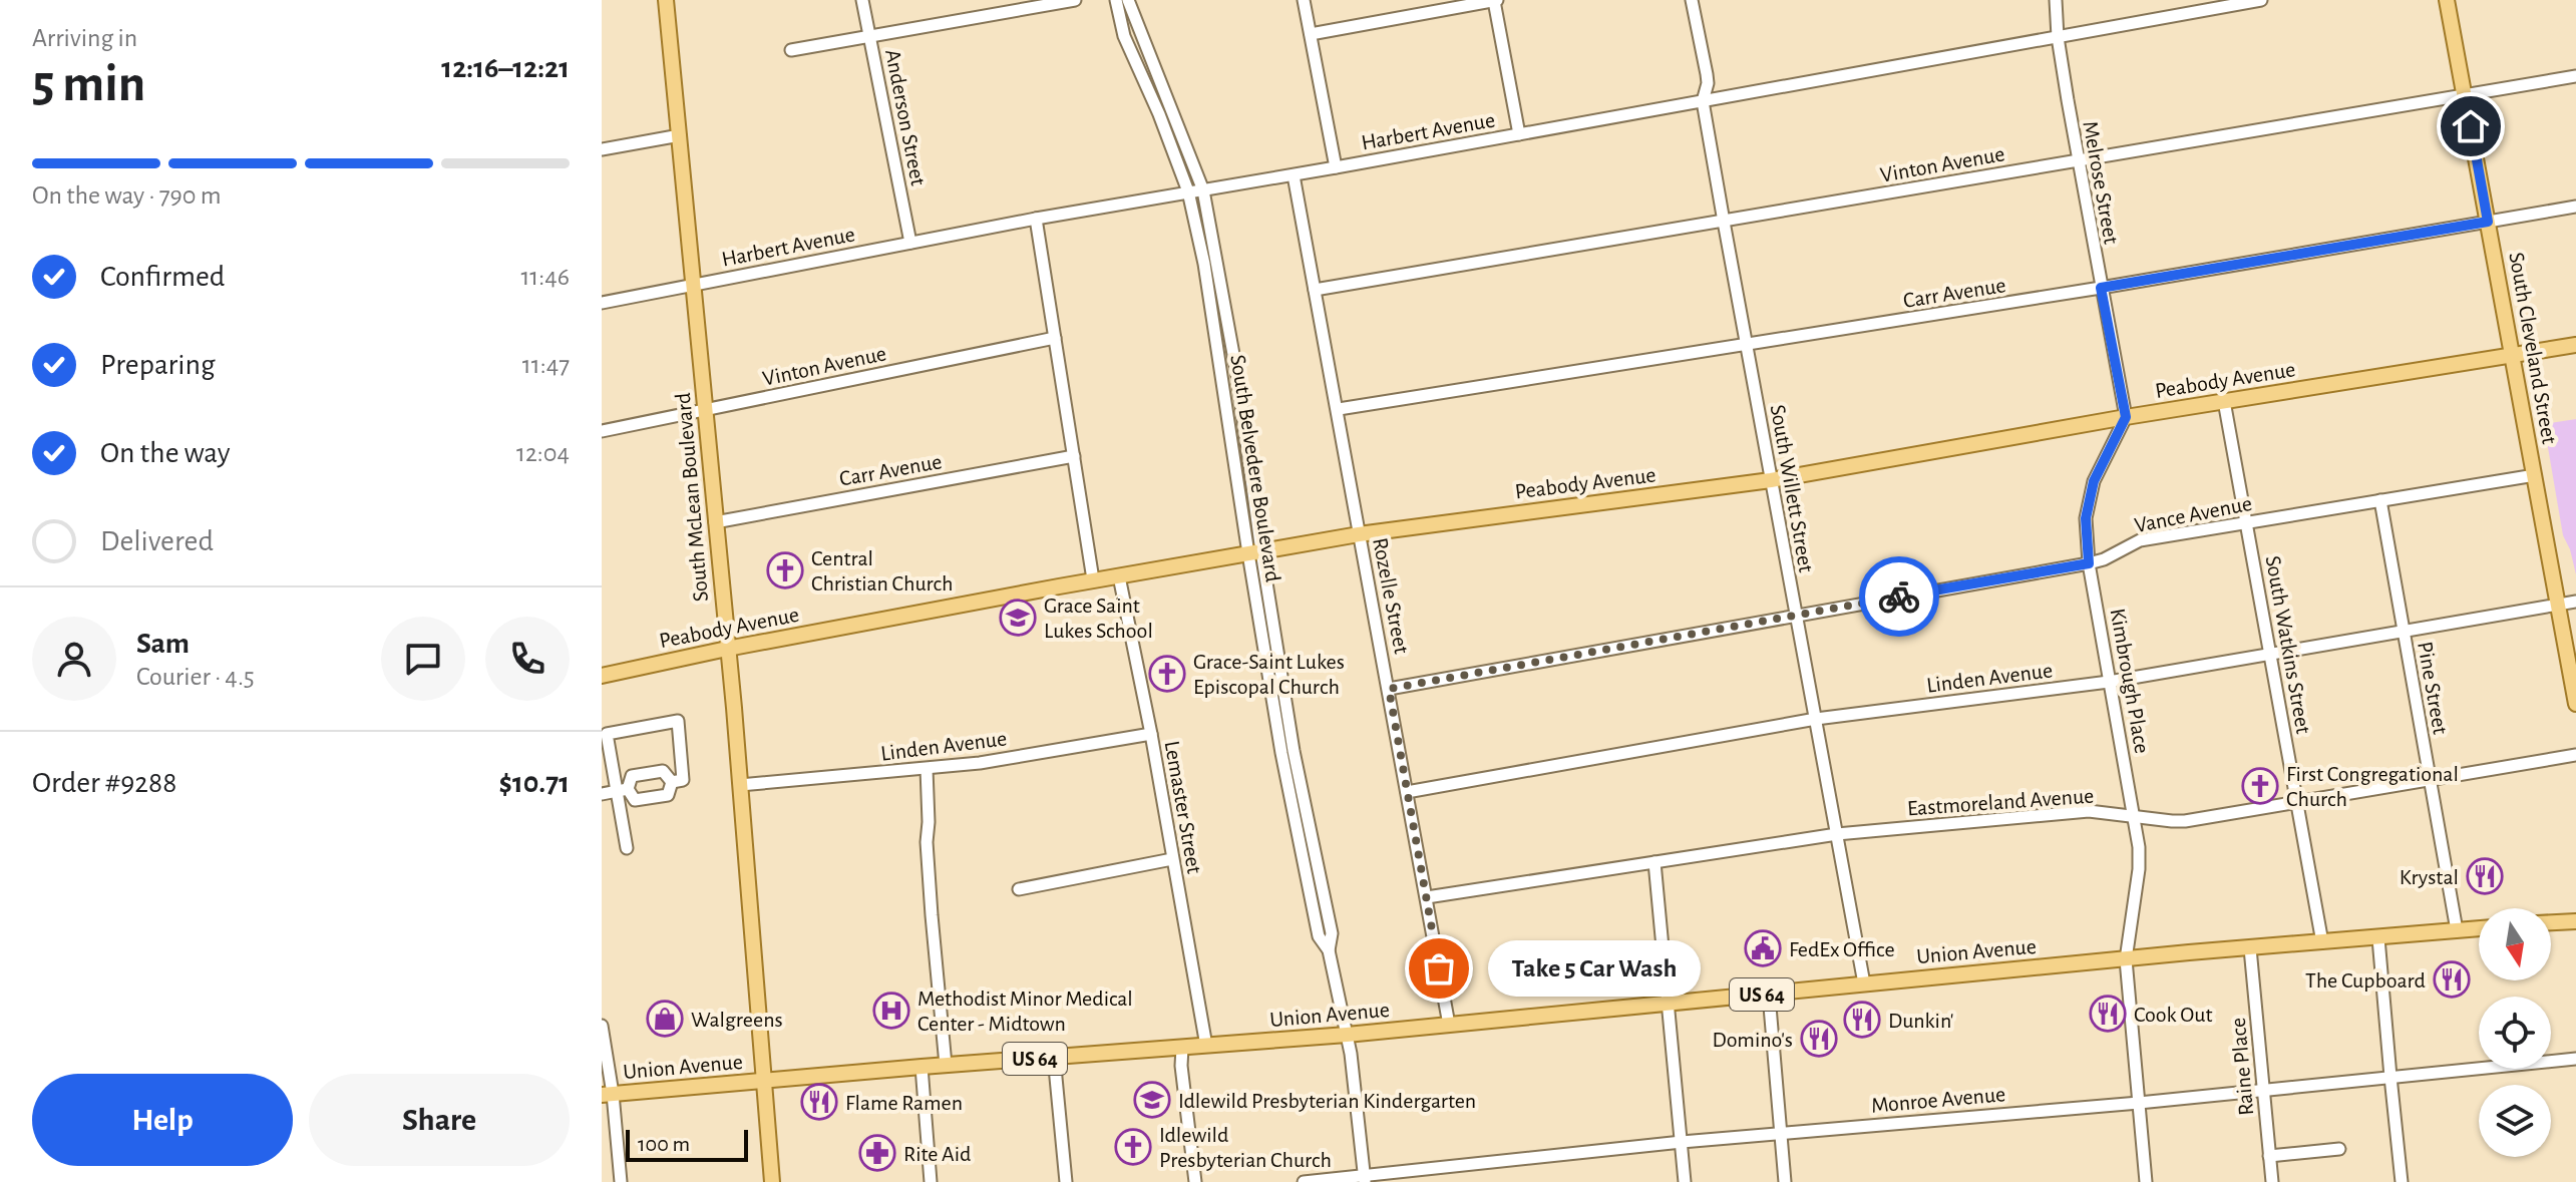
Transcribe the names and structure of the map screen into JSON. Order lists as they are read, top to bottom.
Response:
{
  "streets": {
    "main road": [
      "South Cleveland Street",
      "Peabody Avenue",
      "South McLean Boulevard",
      "Union Avenue",
      "US 64"
    ],
    "street": [
      "Anderson Street",
      "Harbert Avenue",
      "Vinton Avenue",
      "Melrose Street",
      "Carr Avenue",
      "South Belvedere Boulevard",
      "South Willett Street",
      "Vance Avenue",
      "Rozelle Street",
      "South Watkins Street",
      "Linden Avenue",
      "Kimbrough Place",
      "Pine Street",
      "Eastmoreland Avenue",
      "Lemaster Street",
      "Raine Place",
      "Monroe Avenue"
    ]
  },
  "crossings": [
    ["Anderson Street", "Harbert Avenue"],
    ["Harbert Avenue", "Melrose Street"],
    ["Harbert Avenue", "South Belvedere Boulevard"],
    ["Harbert Avenue", "South Willett Street"],
    ["Harbert Avenue", "South McLean Boulevard"],
    ["Harbert Avenue", "Rozelle Street"],
    ["Vinton Avenue", "Melrose Street"],
    ["Vinton Avenue", "South Cleveland Street"],
    ["Vinton Avenue", "South Willett Street"],
    ["Vinton Avenue", "South McLean Boulevard"],
    ["Vinton Avenue", "Rozelle Street"],
    ["Melrose Street", "Carr Avenue"],
    ["Melrose Street", "Peabody Avenue"],
    ["Melrose Street", "Kimbrough Place"],
    ["Carr Avenue", "South Cleveland Street"],
    ["Carr Avenue", "South Willett Street"],
    ["Carr Avenue", "South McLean Boulevard"],
    ["Carr Avenue", "Rozelle Street"],
    ["South Cleveland Street", "Peabody Avenue"],
    ["South Cleveland Street", "Vance Avenue"],
    ["South Cleveland Street", "Linden Avenue"],
    ["Peabody Avenue", "South Belvedere Boulevard"],
    ["Peabody Avenue", "South Willett Street"],
    ["Peabody Avenue", "South McLean Boulevard"],
    ["Peabody Avenue", "Rozelle Street"],
    ["Peabody Avenue", "South Watkins Street"],
    ["Peabody Avenue", "Kimbrough Place"],
    ["Peabody Avenue", "Lemaster Street"],
    ["South Belvedere Boulevard", "Union Avenue"],
    ["South Belvedere Boulevard", "Monroe Avenue"],
    ["South Willett Street", "Vance Avenue"],
    ["South Willett Street", "Linden Avenue"],
    ["South Willett Street", "Eastmoreland Avenue"],
    ["South Willett Street", "Union Avenue"],
    ["South McLean Boulevard", "Linden Avenue"],
    ["South McLean Boulevard", "Union Avenue"],
    ["Vance Avenue", "Rozelle Street"],
    ["Vance Avenue", "South Watkins Street"],
    ["Vance Avenue", "Kimbrough Place"],
    ["Vance Avenue", "Pine Street"],
    ["Rozelle Street", "Linden Avenue"],
    ["Rozelle Street", "Eastmoreland Avenue"],
    ["Rozelle Street", "Union Avenue"],
    ["South Watkins Street", "Linden Avenue"],
    ["South Watkins Street", "Eastmoreland Avenue"],
    ["South Watkins Street", "Union Avenue"],
    ["Linden Avenue", "Kimbrough Place"],
    ["Linden Avenue", "Pine Street"],
    ["Linden Avenue", "Lemaster Street"],
    ["Kimbrough Place", "Eastmoreland Avenue"],
    ["Kimbrough Place", "Union Avenue"],
    ["Kimbrough Place", "Monroe Avenue"],
    ["Pine Street", "Eastmoreland Avenue"],
    ["Pine Street", "Union Avenue"],
    ["Lemaster Street", "Union Avenue"],
    ["Union Avenue", "Raine Place"],
    ["Raine Place", "Monroe Avenue"]
  ],
  "places": {
    "church": [
      "Central Christian Church",
      "Grace-Saint Lukes Episcopal Church",
      "First Congregational Church",
      "Idlewild Presbyterian Church"
    ],
    "school or university": ["Grace Saint Lukes School", "Idlewild Presbyterian Kindergarten"],
    "restaurant": [
      "Krystal",
      "The Cupboard",
      "Cook Out",
      "Dunkin'",
      "Domino's",
      "Flame Ramen"
    ],
    "public building": ["FedEx Office"],
    "other": ["Take 5 Car Wash"],
    "hospital": ["Methodist Minor Medical Center - Midtown"],
    "shop": ["Walgreens"],
    "pharmacy": ["Rite Aid"]
  },
  "scale_bar": "100 m",
  "north": "bottom",
  "page": {
    "heading": ["5 min", "Arriving in", "12:16–12:21"],
    "panel": [
      "Sam",
      "Courier · 4.5",
      "Order #9288",
      "$10.71"
    ],
    "bar": "On the way · 790 m",
    "list": [
      ["Confirmed", "11:46"],
      ["Preparing", "11:47"],
      ["On the way", "12:04"],
      "Delivered"
    ],
    "bubble": "Take 5 Car Wash",
    "buttons": ["Help", "Share"],
    "scale": "100 m"
  }
}
